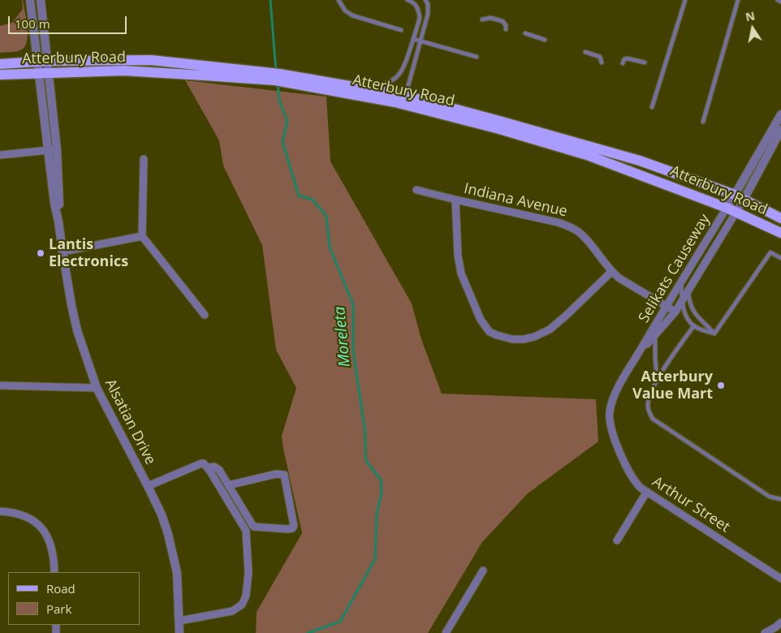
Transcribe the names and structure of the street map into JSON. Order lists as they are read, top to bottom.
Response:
{
  "streets": {
    "main road": ["Atterbury Road"],
    "street": [
      "Indiana Avenue",
      "Selikats Causeway",
      "Alsatian Drive",
      "Arthur Street"
    ]
  },
  "crossings": [
    ["Atterbury Road", "Selikats Causeway"],
    ["Atterbury Road", "Alsatian Drive"],
    ["Indiana Avenue", "Selikats Causeway"],
    ["Selikats Causeway", "Arthur Street"]
  ],
  "water": ["Moreleta"],
  "places": ["Lantis Electronics", "Atterbury Value Mart"],
  "legend": ["Road", "Park"],
  "scale_bar": "100 m",
  "north": "top"
}
